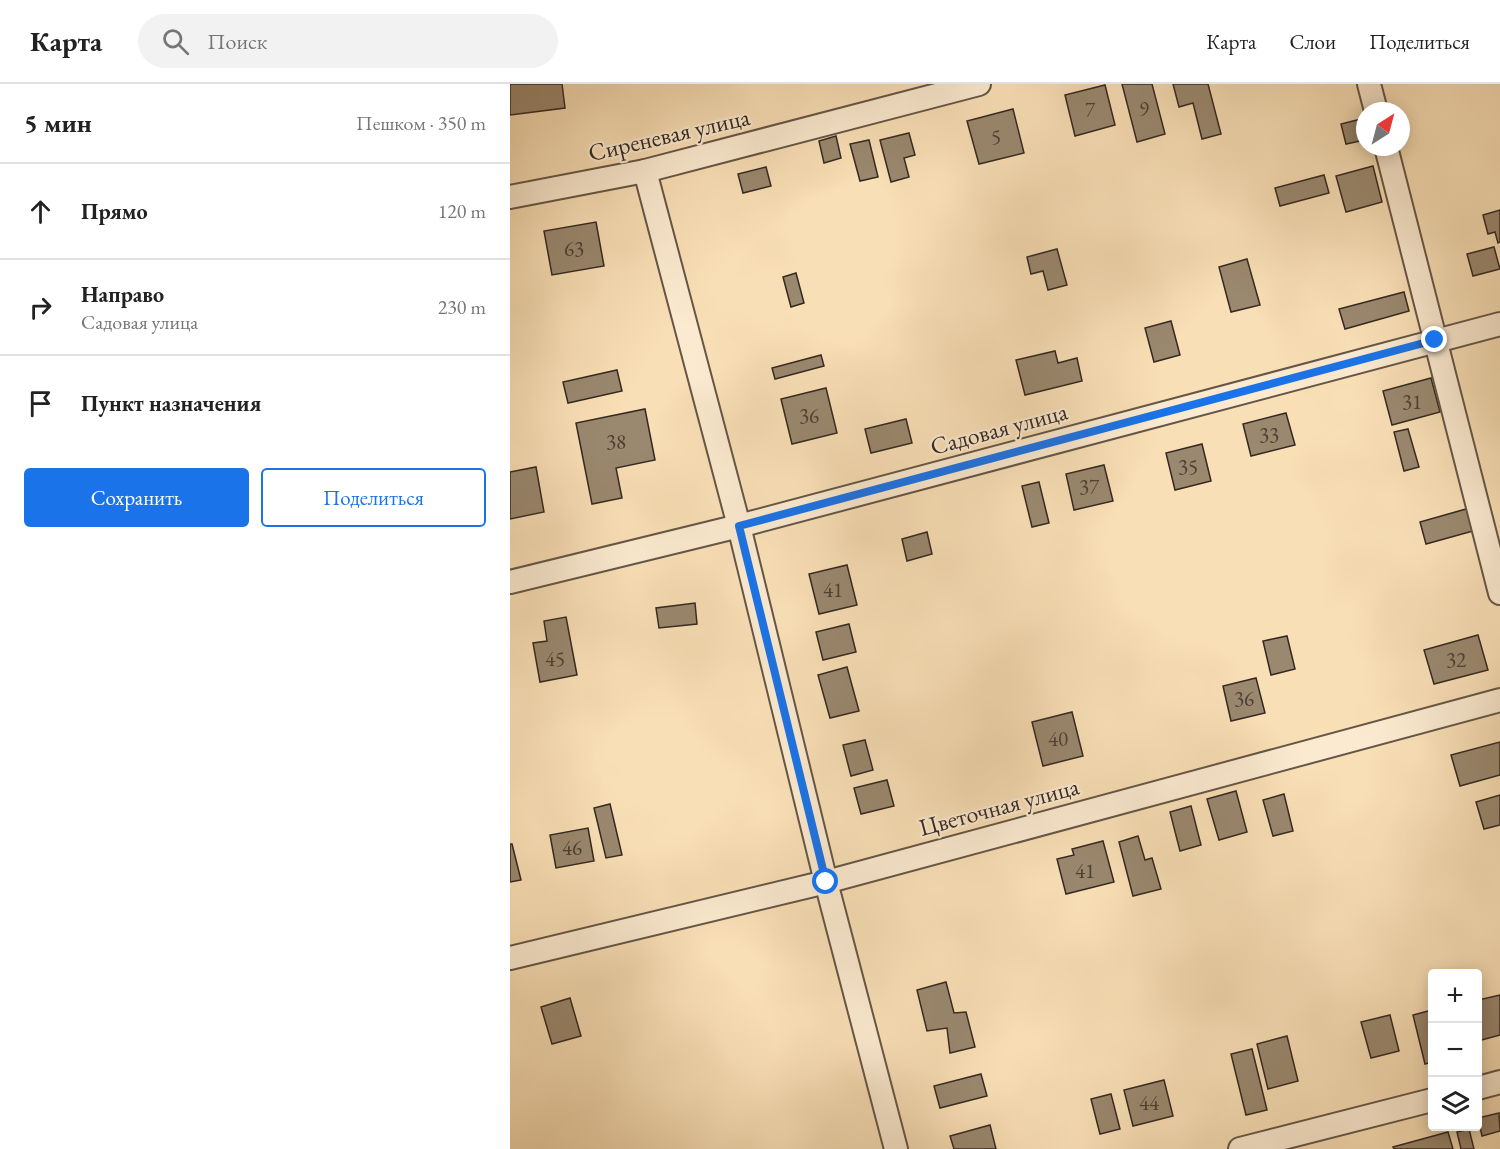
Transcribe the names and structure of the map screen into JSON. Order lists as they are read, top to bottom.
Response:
{
  "streets": {
    "street": ["Сиреневая улица", "Садовая улица", "Цветочная улица"]
  },
  "house_numbers": [
    "9",
    "7",
    "5",
    "63",
    "31",
    "36",
    "33",
    "38",
    "35",
    "37",
    "41",
    "45",
    "32",
    "36",
    "40",
    "46",
    "41",
    "44"
  ],
  "north": "top right",
  "page": {
    "header": "Карта",
    "search": "Поиск",
    "nav": ["Карта", "Слои", "Поделиться"],
    "heading": ["5 мин", "Пешком · 350 m"],
    "list": [
      ["Прямо", "120 m"],
      ["Направо", "Садовая улица", "230 m"],
      "Пункт назначения"
    ],
    "buttons": ["Сохранить", "Поделиться"],
    "map_buttons": ["+", "−"]
  }
}
